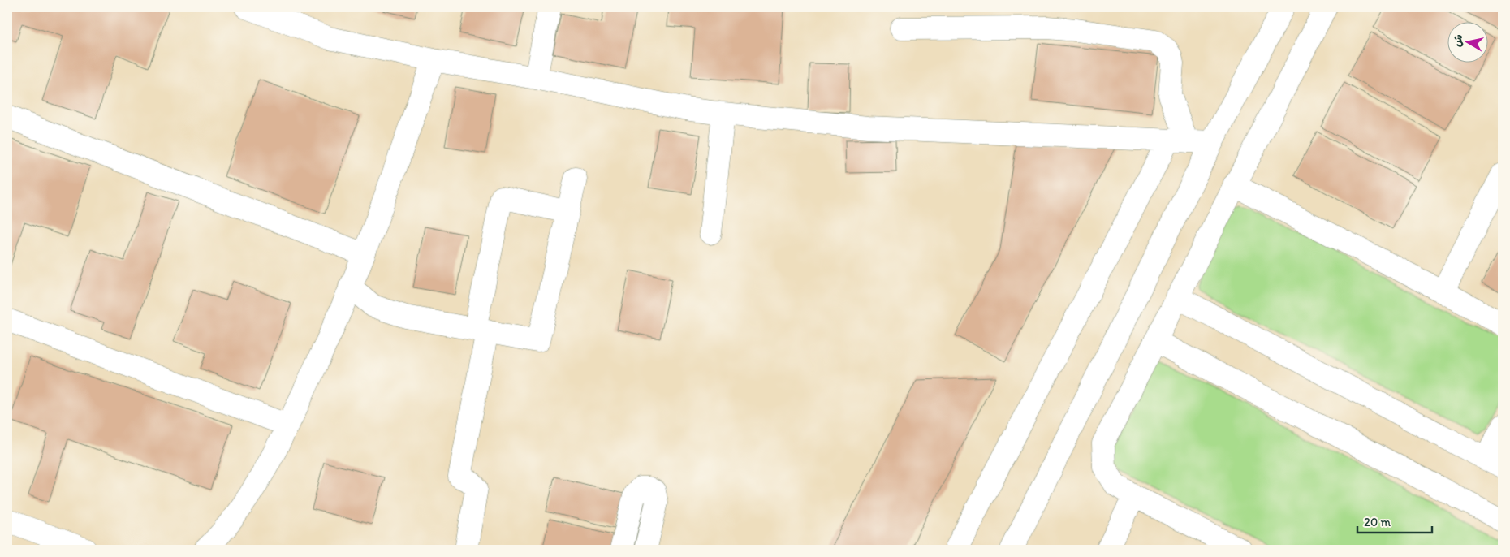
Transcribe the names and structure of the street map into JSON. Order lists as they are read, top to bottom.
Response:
{
  "scale_bar": "20 m",
  "north": "left"
}
